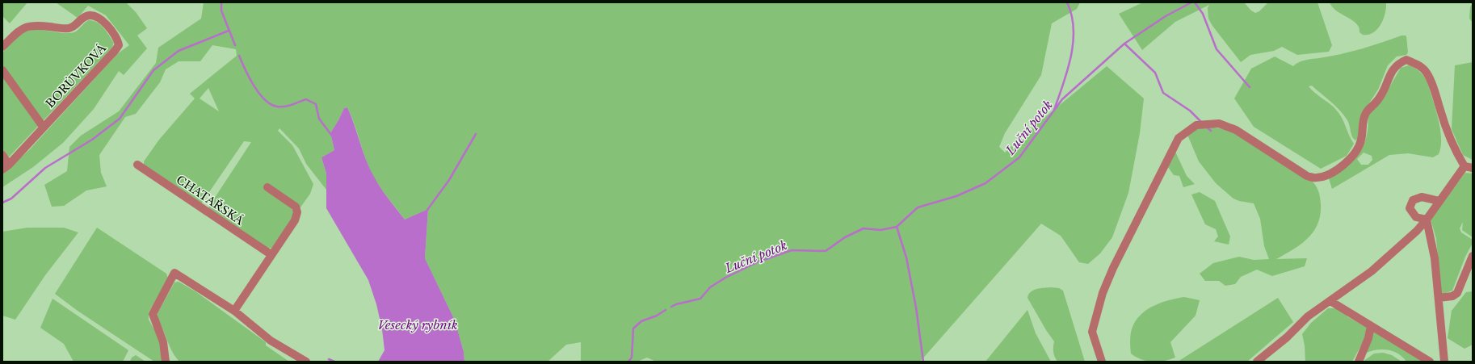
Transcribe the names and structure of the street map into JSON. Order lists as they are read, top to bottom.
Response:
{
  "streets": {
    "street": ["BORŮVKOVÁ", "CHATAŘSKÁ"]
  },
  "water": ["Luční potok", "Vesecký rybník"]
}
